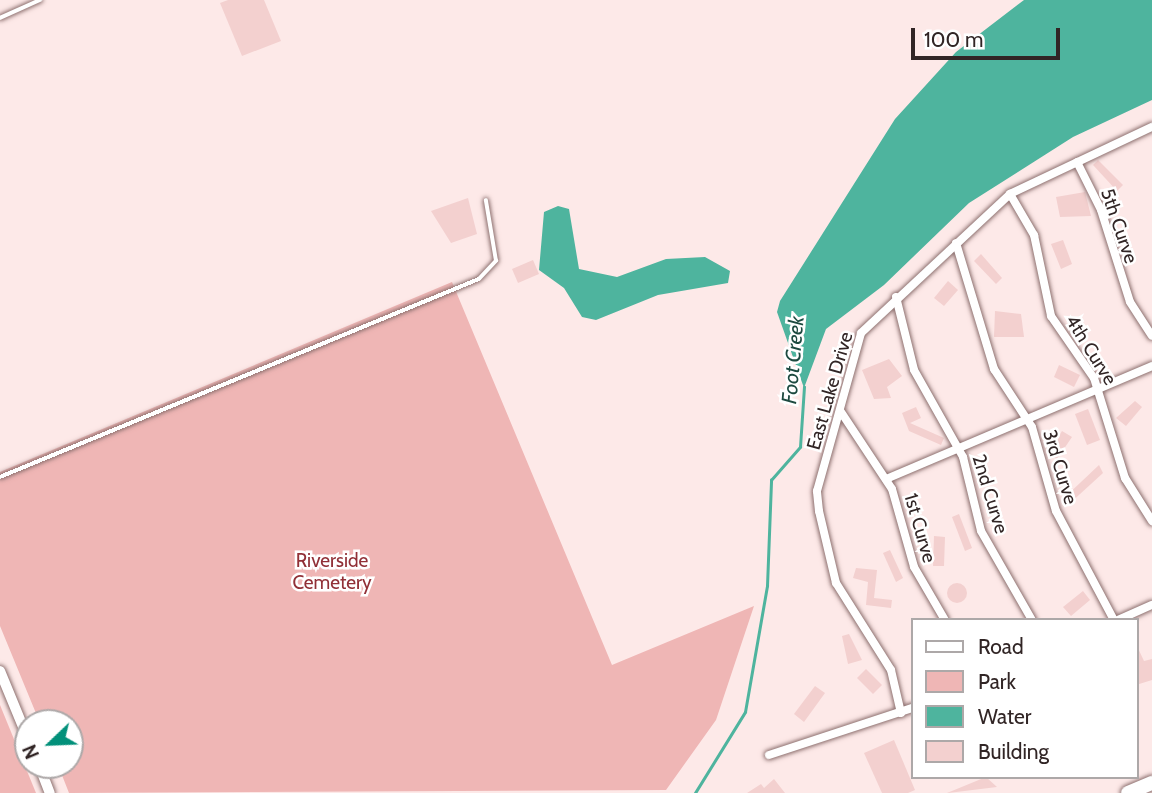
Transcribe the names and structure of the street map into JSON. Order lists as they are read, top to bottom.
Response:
{
  "streets": {
    "street": [
      "5th Curve",
      "4th Curve",
      "East Lake Drive",
      "3rd Curve",
      "2nd Curve",
      "1st Curve"
    ]
  },
  "crossings": [
    ["5th Curve", "East Lake Drive"],
    ["4th Curve", "East Lake Drive"],
    ["East Lake Drive", "3rd Curve"],
    ["East Lake Drive", "2nd Curve"],
    ["East Lake Drive", "1st Curve"]
  ],
  "water": ["Foot Creek"],
  "parks": ["Riverside Cemetery"],
  "legend": [
    "Road",
    "Park",
    "Water",
    "Building"
  ],
  "scale_bar": "100 m",
  "north": "bottom left"
}
